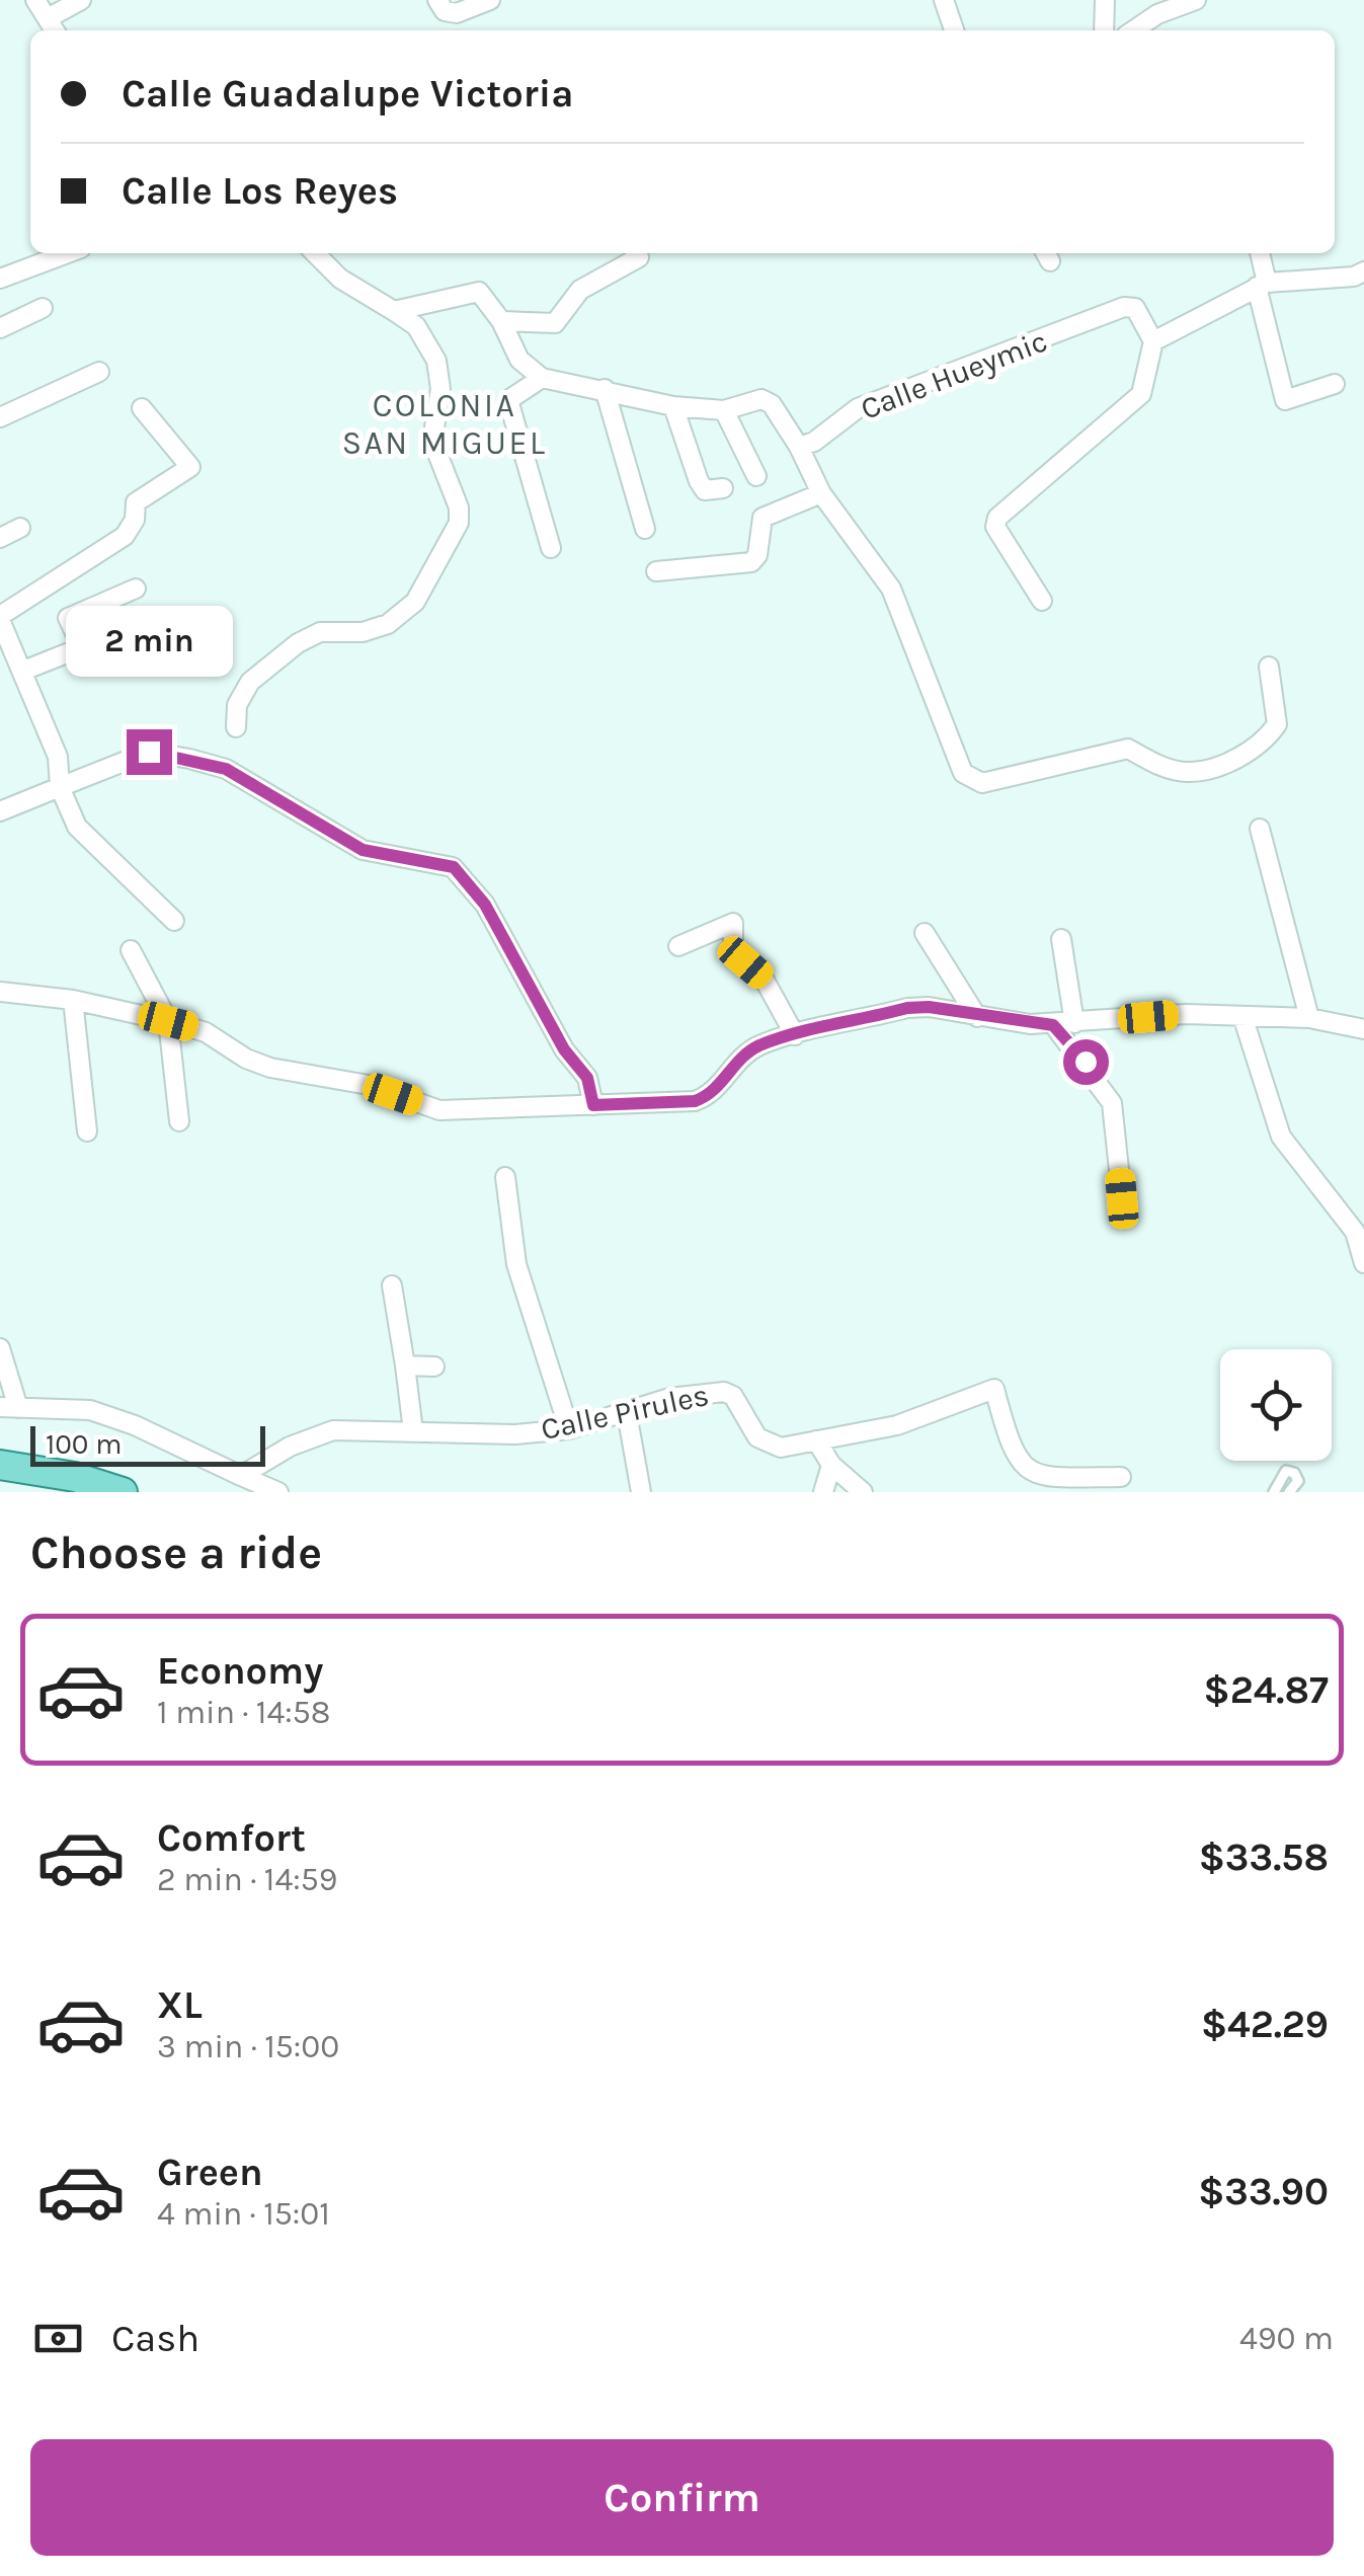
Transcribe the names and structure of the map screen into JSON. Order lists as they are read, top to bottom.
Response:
{
  "streets": {
    "street": ["Calle Hueymic", "Calle Pirules"]
  },
  "districts": ["COLONIA SAN MIGUEL"],
  "scale_bar": "100 m",
  "page": {
    "banner": ["Calle Guadalupe Victoria", "Calle Los Reyes"],
    "bubble": "2 min",
    "scale": "100 m",
    "heading": "Choose a ride",
    "list": [
      {
        "name": "Economy",
        "note": "1 min · 14:58",
        "value": "$24.87"
      },
      {
        "name": "Comfort",
        "note": "2 min · 14:59",
        "value": "$33.58"
      },
      {
        "name": "XL",
        "note": "3 min · 15:00",
        "value": "$42.29"
      },
      {
        "name": "Green",
        "note": "4 min · 15:01",
        "value": "$33.90"
      }
    ],
    "pay": ["Cash", "490 m"],
    "buttons": "Confirm"
  }
}
